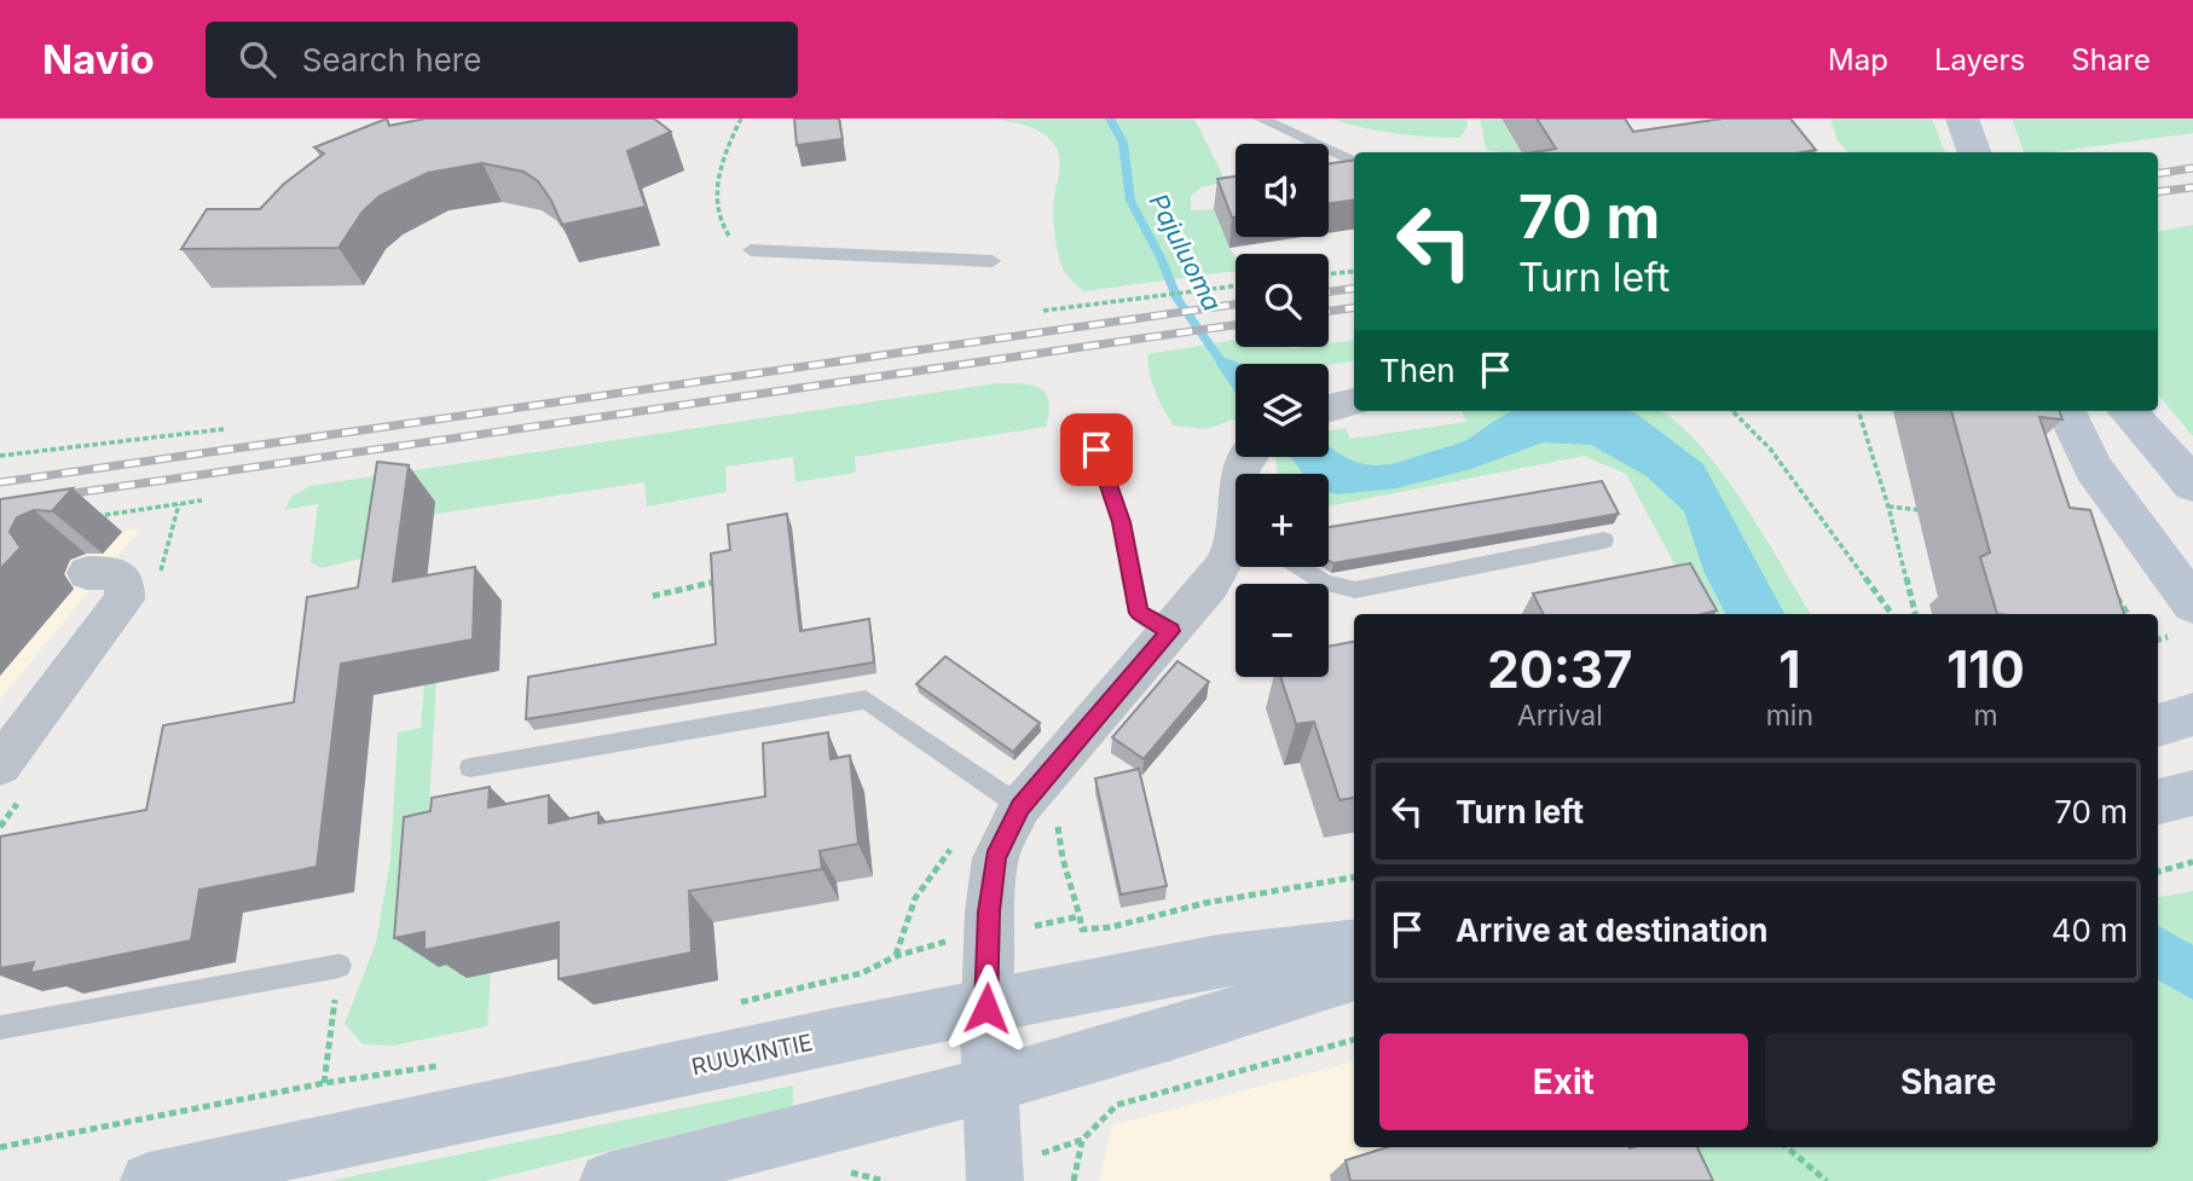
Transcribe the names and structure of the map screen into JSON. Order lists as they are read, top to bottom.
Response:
{
  "streets": {
    "main road": ["RUUKINTIE"]
  },
  "water": ["Pajuluoma"],
  "page": {
    "header": "Navio",
    "search": "Search here",
    "nav": ["Map", "Layers", "Share"],
    "map_buttons": ["+", "−"],
    "turn": ["70 m", "Turn left"],
    "then": "Then",
    "eta": [
      "20:37",
      "Arrival",
      "1",
      "min",
      "110",
      "m"
    ],
    "list": [
      {
        "name": "Turn left",
        "value": "70 m"
      },
      {
        "name": "Arrive at destination",
        "value": "40 m"
      }
    ],
    "buttons": ["Exit", "Share"]
  }
}
